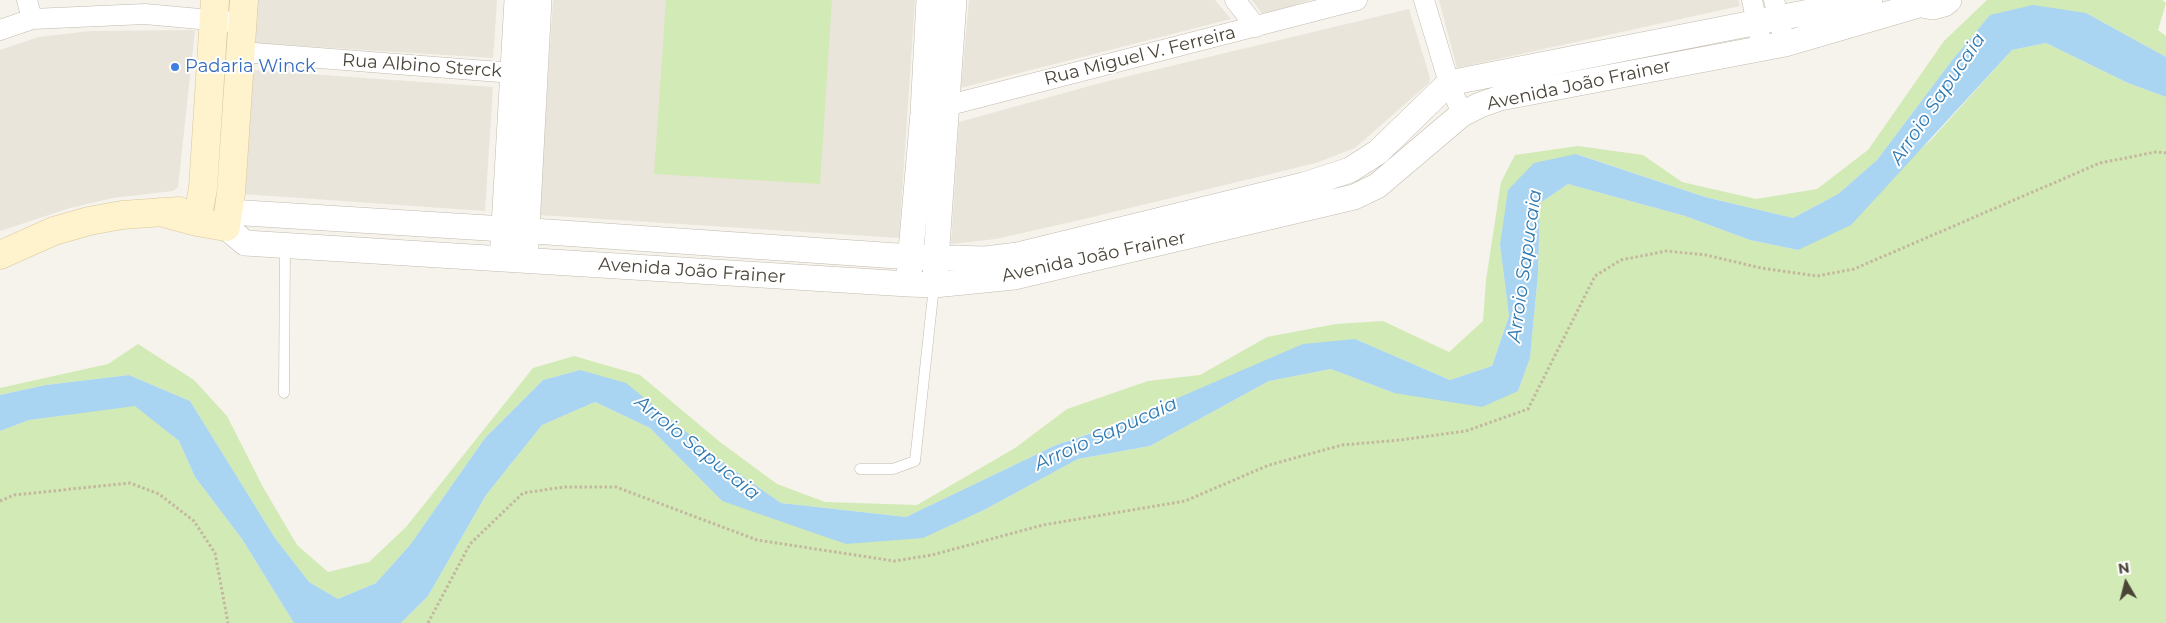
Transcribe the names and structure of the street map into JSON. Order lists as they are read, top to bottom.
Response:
{
  "streets": {
    "street": ["Rua Miguel V. Ferreira", "Rua Albino Sterck", "Avenida João Frainer"]
  },
  "water": ["Arroio Sapucaia"],
  "places": ["Padaria Winck"],
  "north": "top"
}
